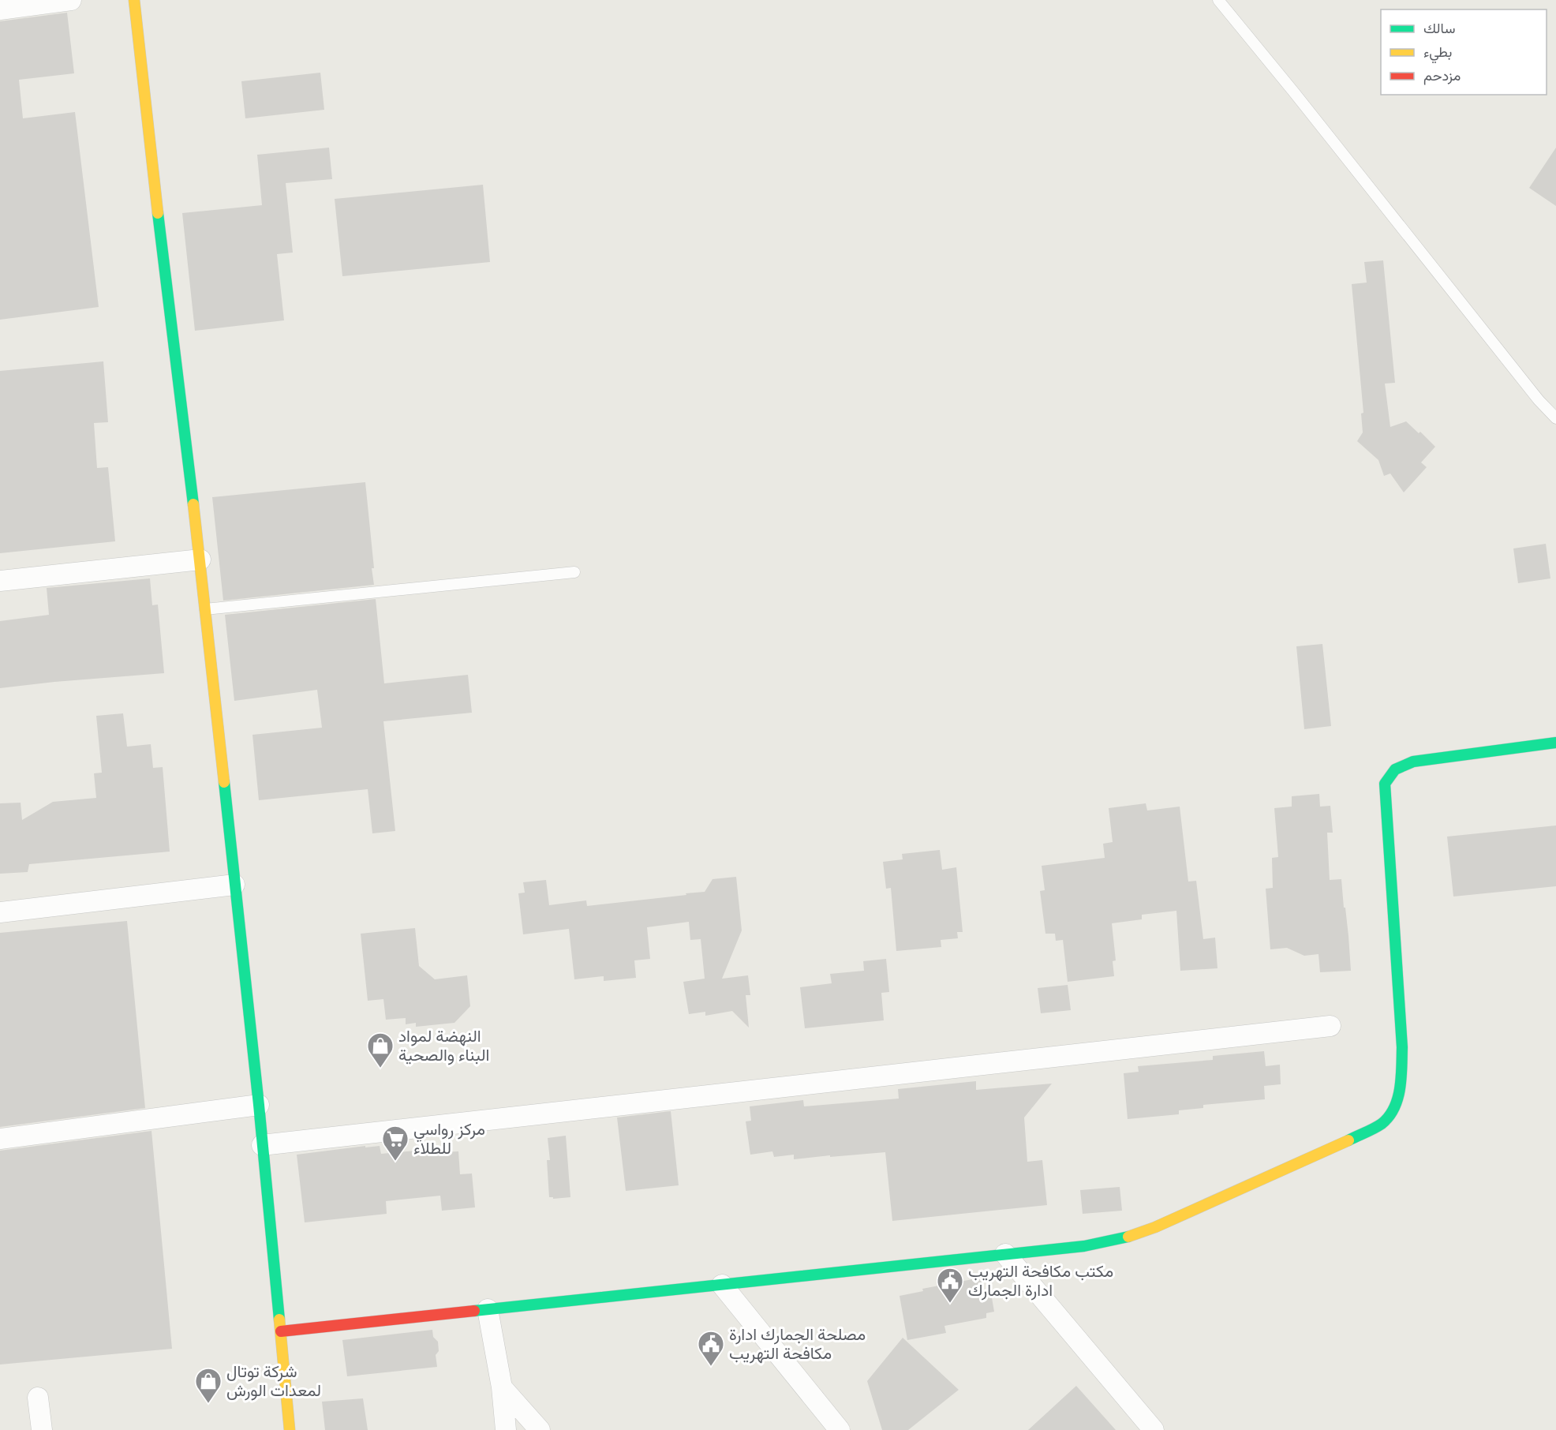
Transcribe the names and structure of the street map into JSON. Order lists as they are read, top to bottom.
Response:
{
  "places": {
    "shop": ["النهضة لمواد البناء والصحية", "شركة توتال لمعدات الورش"],
    "supermarket": ["مركز رواسي للطلاء"],
    "public building": ["مكتب مكافحة التهريب ادارة الجمارك", "مصلحة الجمارك ادارة مكافحة التهريب"]
  },
  "legend": ["سالك", "بطيء", "مزدحم"]
}
